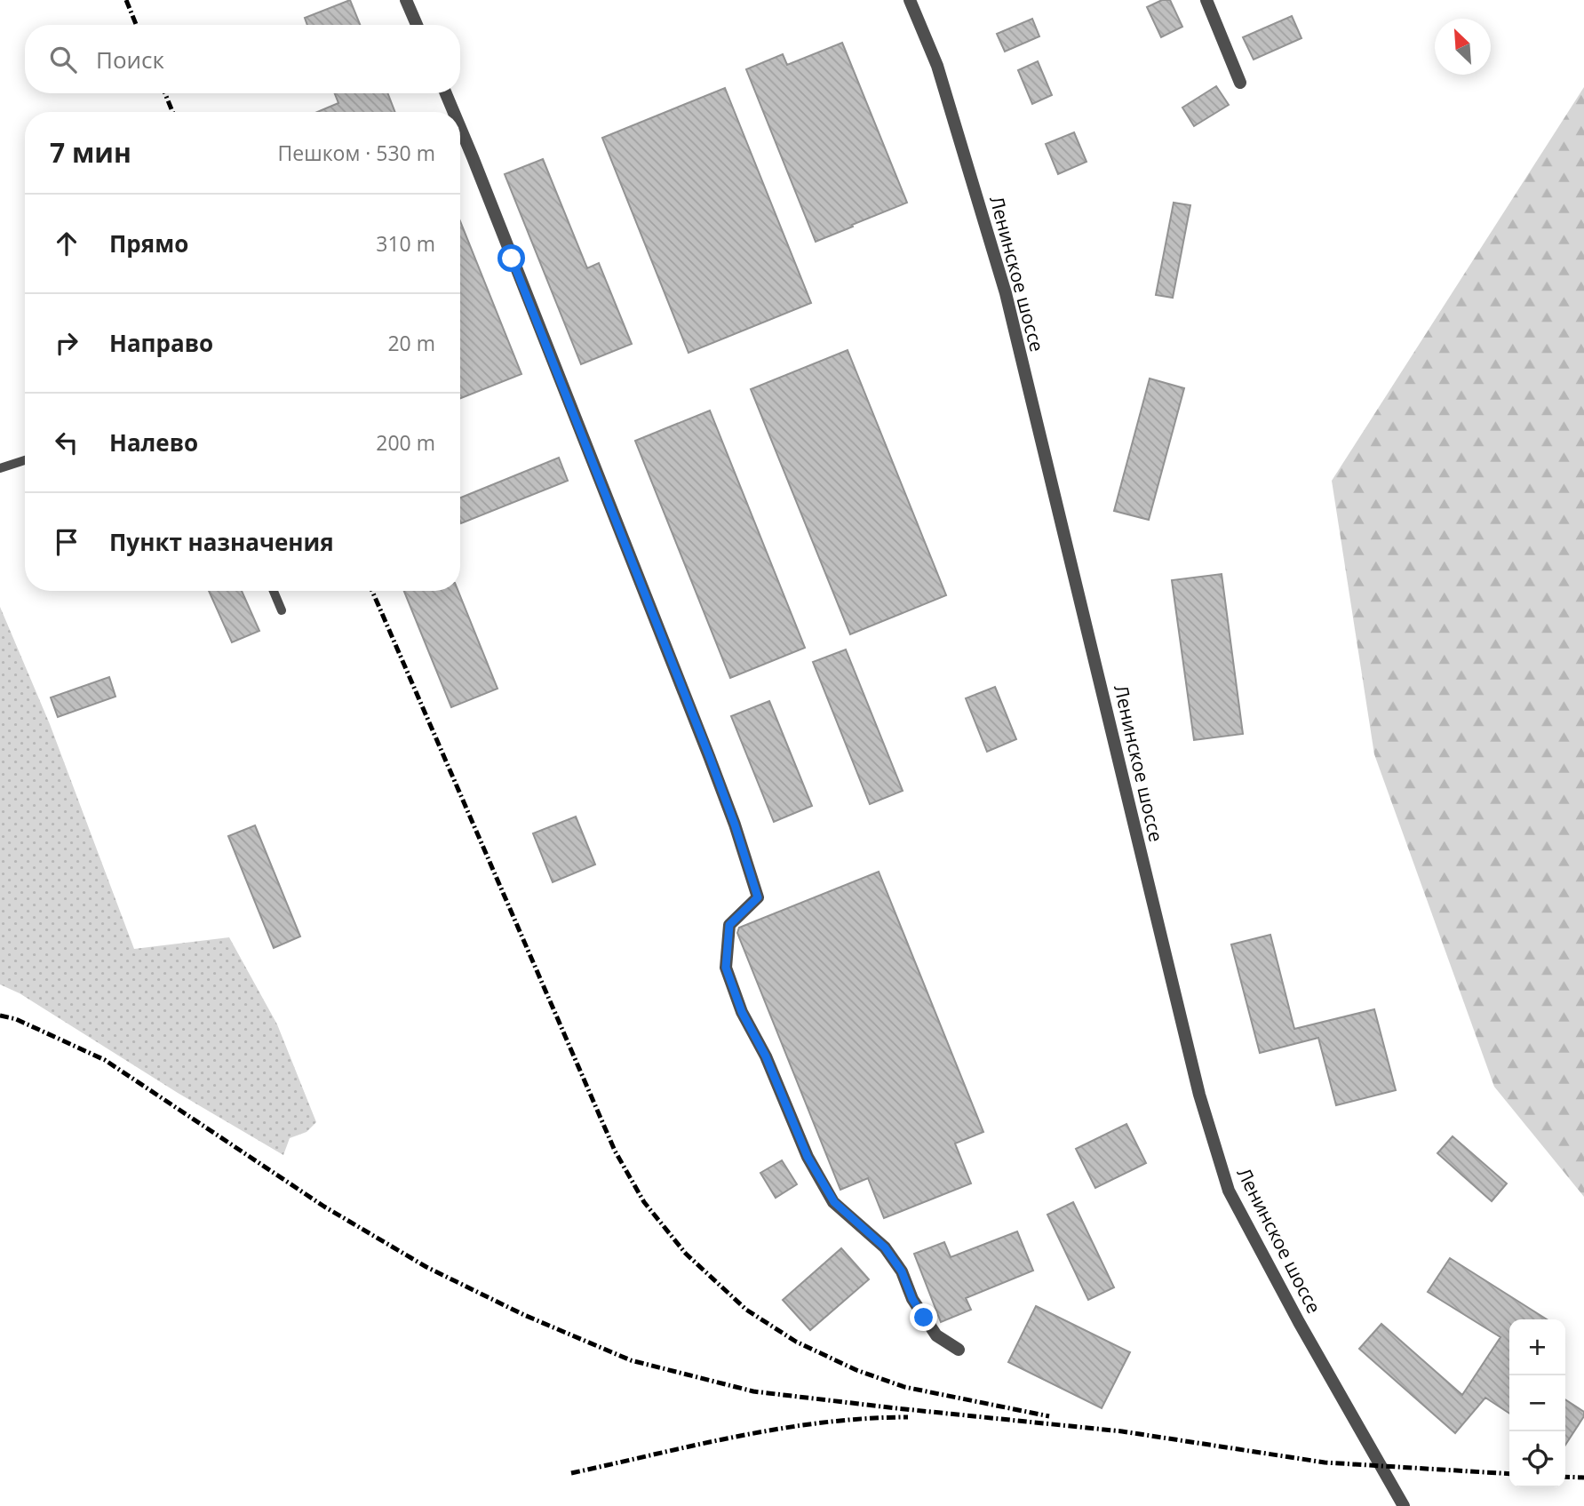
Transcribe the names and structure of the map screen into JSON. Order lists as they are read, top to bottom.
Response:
{
  "streets": {
    "street": ["Ленинское шоссе"]
  },
  "north": "top left",
  "page": {
    "search": "Поиск",
    "heading": ["7 мин", "Пешком · 530 m"],
    "list": [
      ["Прямо", "310 m"],
      ["Направо", "20 m"],
      ["Налево", "200 m"],
      "Пункт назначения"
    ],
    "map_buttons": ["+", "−"]
  }
}
